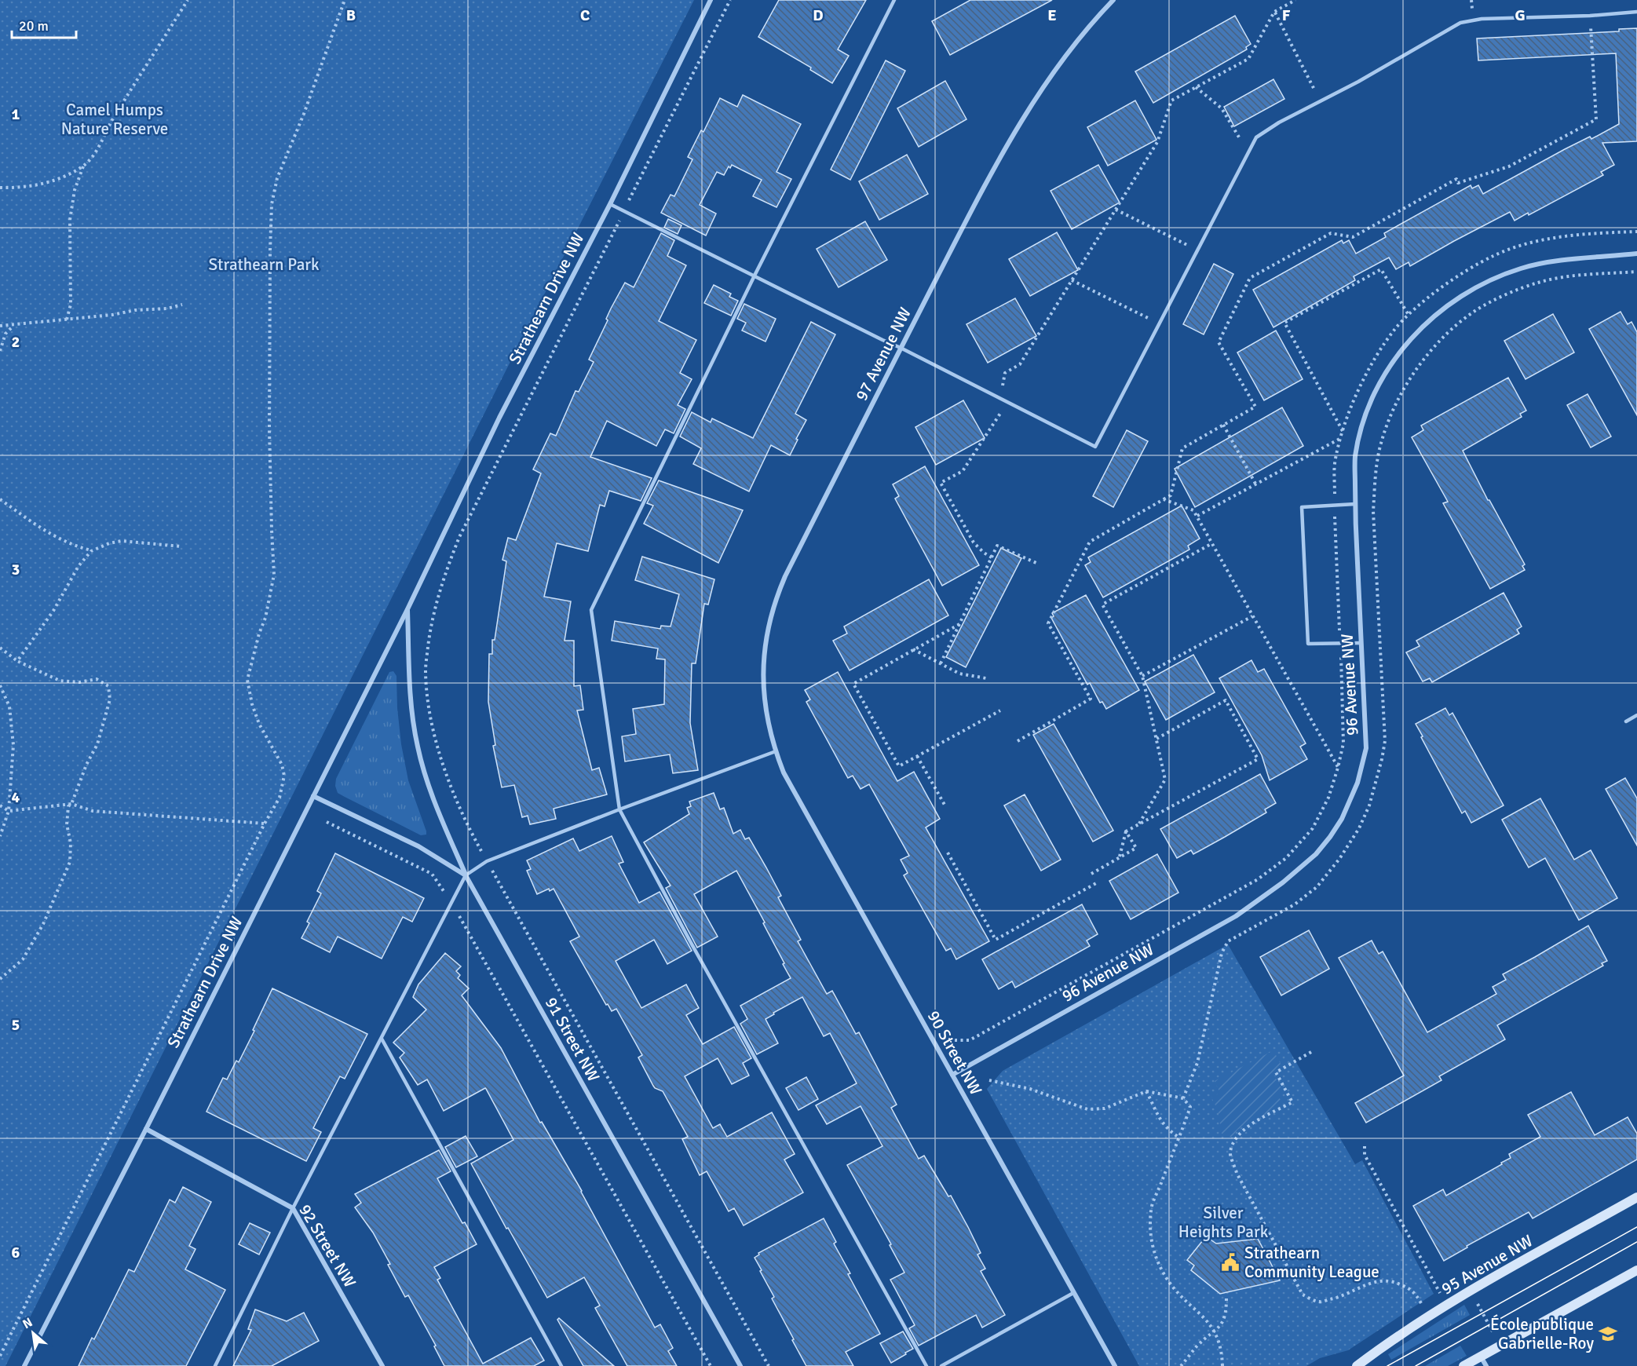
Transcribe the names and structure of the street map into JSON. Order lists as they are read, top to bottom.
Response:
{
  "streets": {
    "street": [
      "Strathearn Drive NW",
      "97 Avenue NW",
      "96 Avenue NW",
      "91 Street NW",
      "90 Street NW",
      "92 Street NW",
      "95 Avenue NW"
    ]
  },
  "crossings": [
    ["Strathearn Drive NW", "91 Street NW"],
    ["Strathearn Drive NW", "92 Street NW"],
    ["97 Avenue NW", "90 Street NW"],
    ["96 Avenue NW", "90 Street NW"]
  ],
  "parks": ["Camel Humps Nature Reserve", "Strathearn Park", "Silver Heights Park"],
  "places": {
    "public building": ["Strathearn Community League"],
    "school or university": ["École publique Gabrielle-Roy"]
  },
  "scale_bar": "20 m",
  "north": "top left",
  "grid": {
    "columns": [
      "B",
      "C",
      "D",
      "E",
      "F",
      "G"
    ],
    "rows": [
      "1",
      "2",
      "3",
      "4",
      "5",
      "6"
    ]
  }
}
